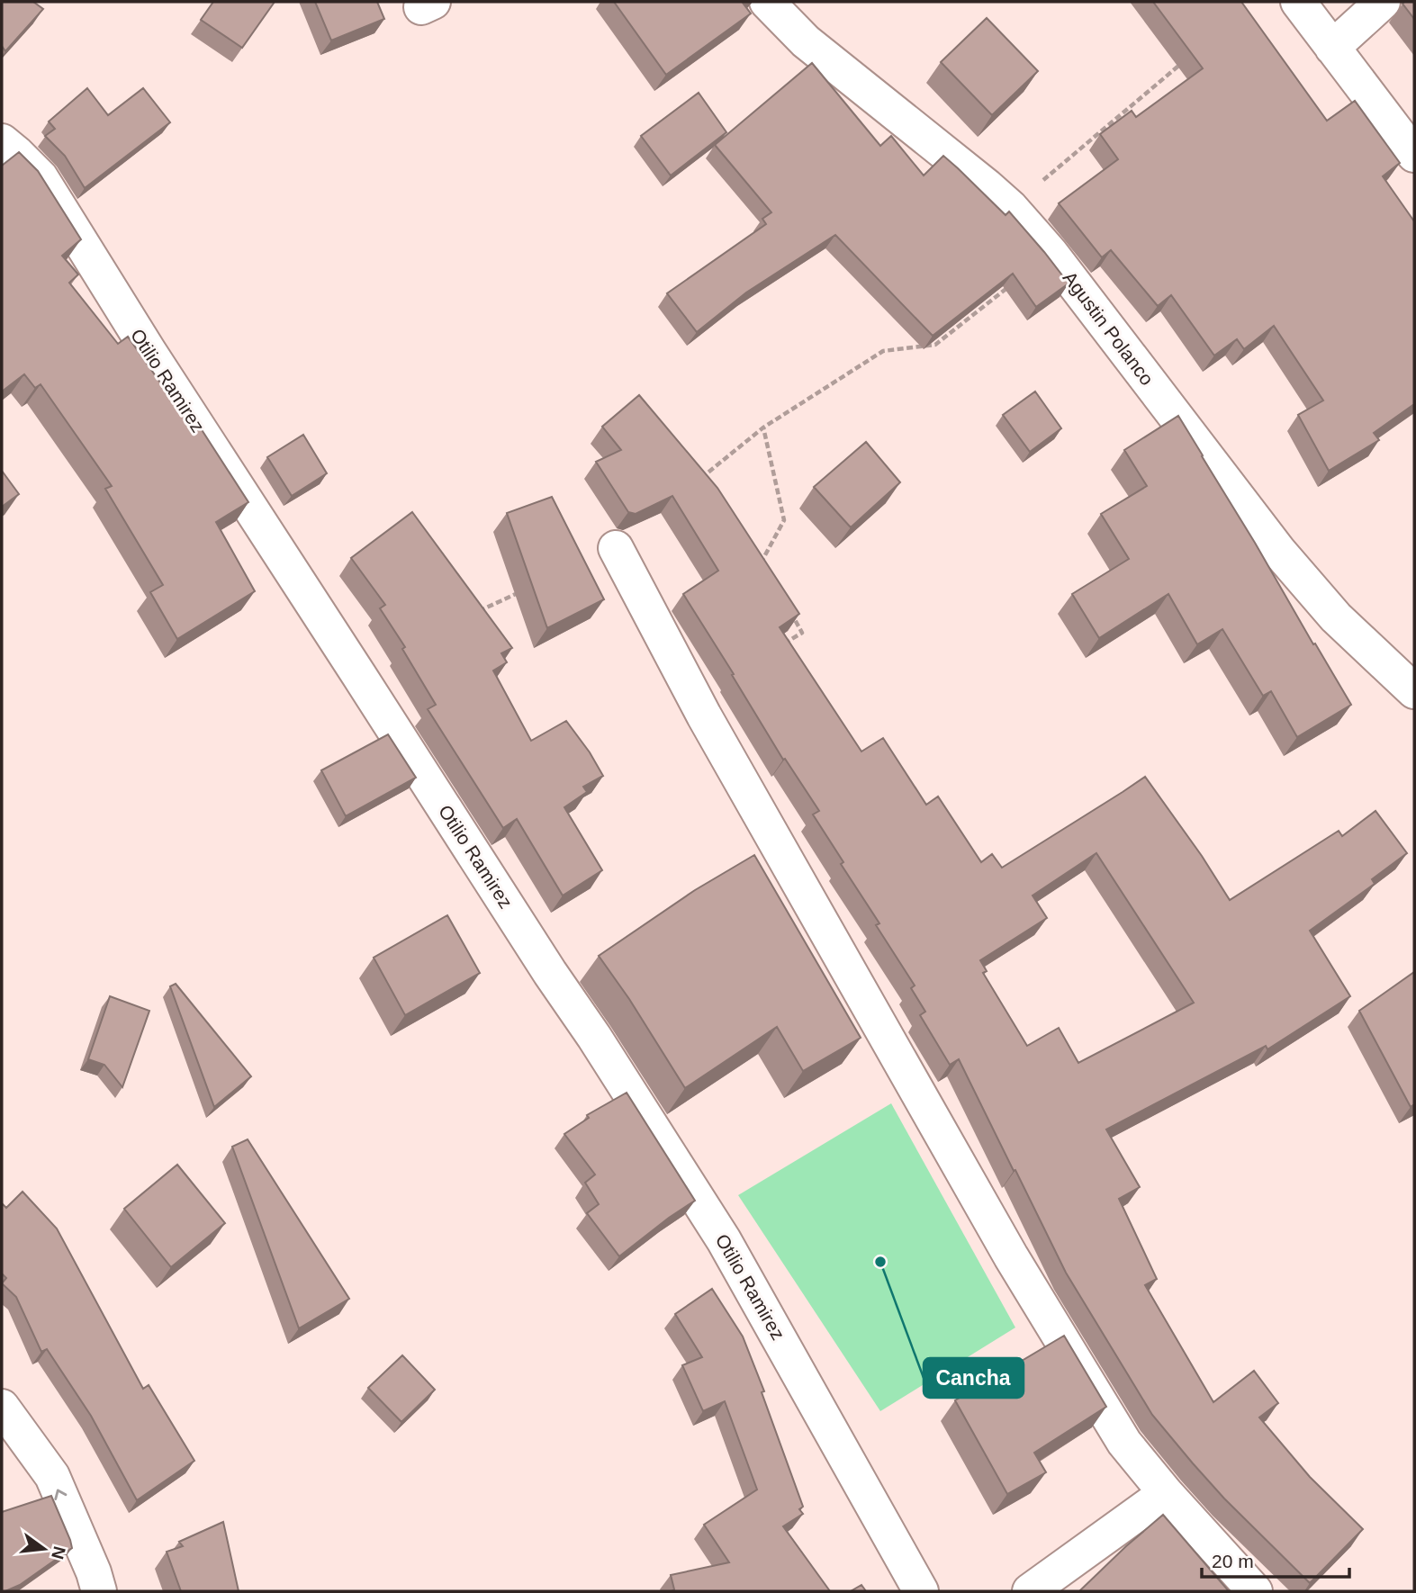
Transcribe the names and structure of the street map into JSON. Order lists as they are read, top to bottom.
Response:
{
  "streets": {
    "street": ["Agustin Polanco", "Otilio Ramirez"]
  },
  "places": ["Cancha"],
  "scale_bar": "20 m",
  "north": "right"
}
